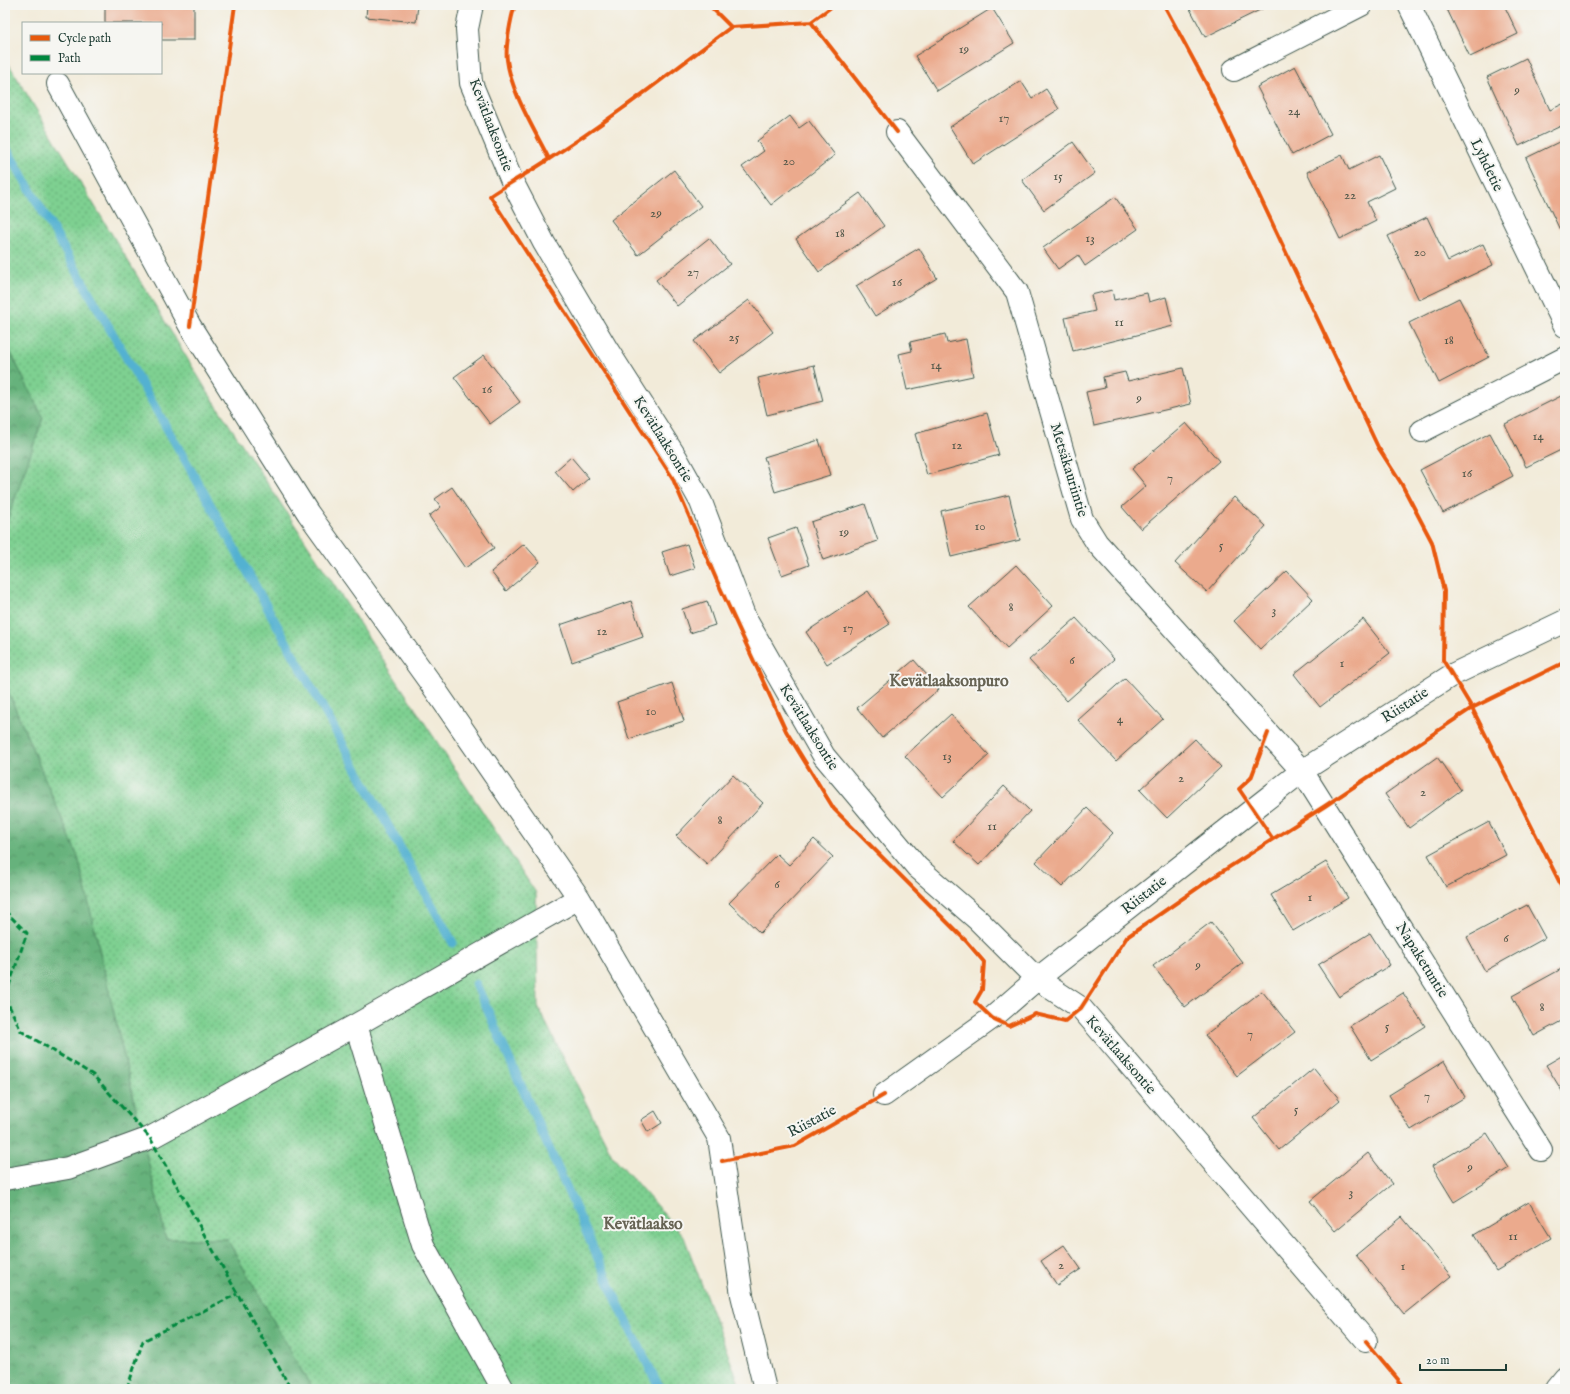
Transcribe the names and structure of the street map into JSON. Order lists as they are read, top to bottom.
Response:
{
  "streets": {
    "street": [
      "Kevätlaaksontie",
      "Lyhdetie",
      "Metsäkauriintie",
      "Riistatie",
      "Napaketuntie"
    ]
  },
  "crossings": [
    ["Kevätlaaksontie", "Riistatie"],
    ["Metsäkauriintie", "Riistatie"],
    ["Metsäkauriintie", "Napaketuntie"],
    ["Riistatie", "Napaketuntie"]
  ],
  "districts": ["Kevätlaaksonpuro", "Kevätlaakso"],
  "house_numbers": [
    "19",
    "9",
    "24",
    "17",
    "20",
    "15",
    "22",
    "29",
    "18",
    "13",
    "20",
    "27",
    "16",
    "11",
    "25",
    "18",
    "14",
    "16",
    "9",
    "14",
    "12",
    "16",
    "7",
    "10",
    "19",
    "5",
    "8",
    "3",
    "17",
    "12",
    "6",
    "1",
    "10",
    "4",
    "13",
    "2",
    "2",
    "8",
    "11",
    "6",
    "1",
    "6",
    "9",
    "8",
    "5",
    "7",
    "7",
    "5",
    "9",
    "3",
    "11",
    "2",
    "1"
  ],
  "legend": ["Cycle path", "Path"],
  "scale_bar": "20 m"
}
